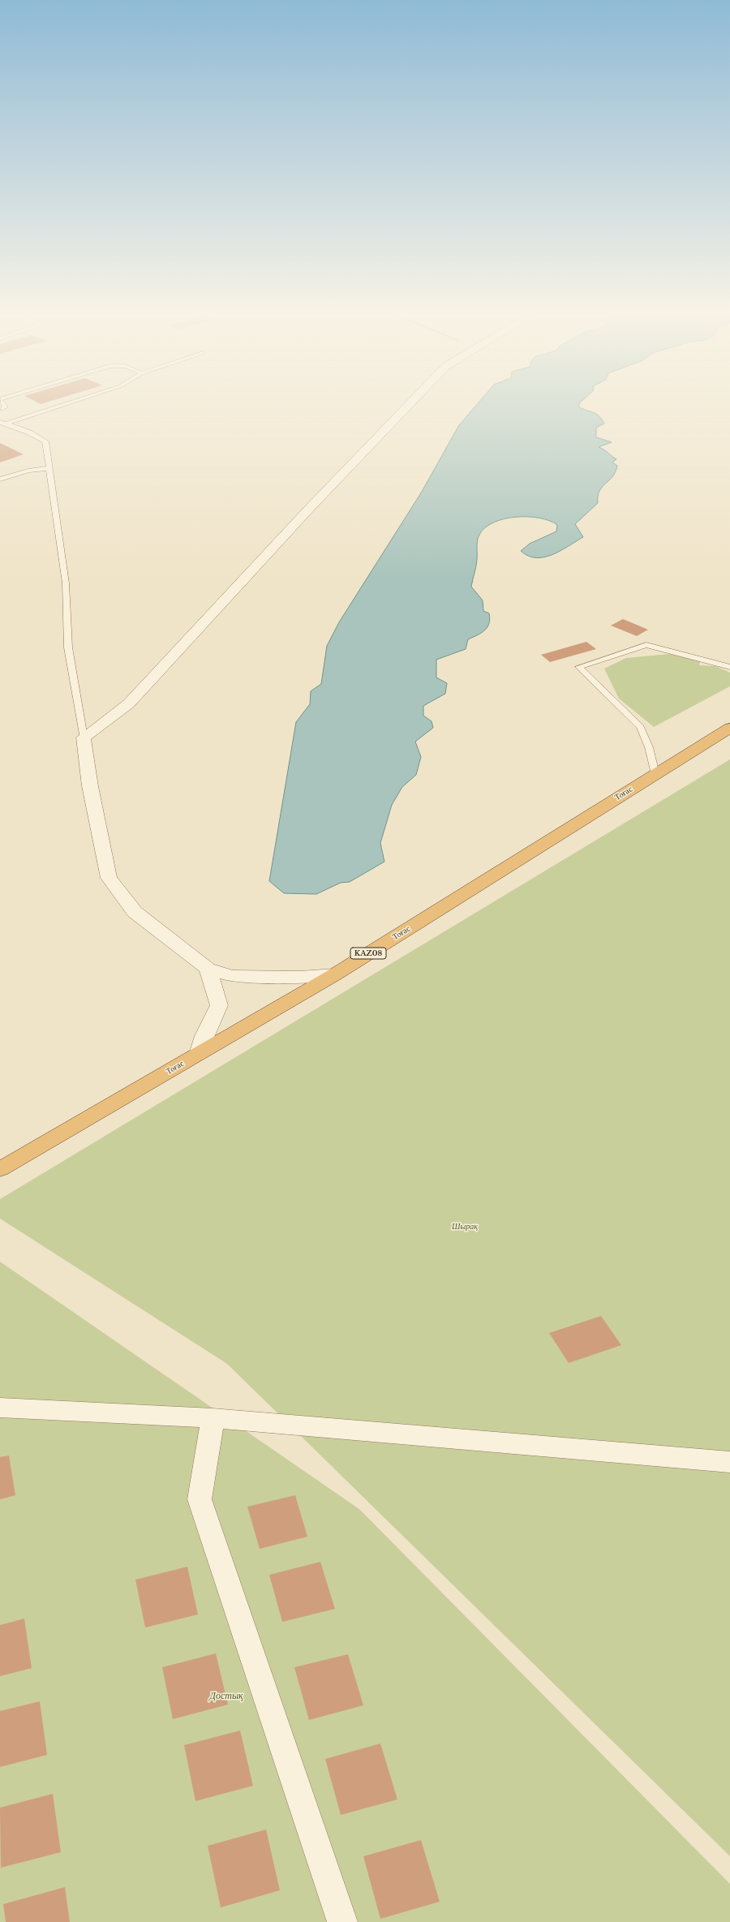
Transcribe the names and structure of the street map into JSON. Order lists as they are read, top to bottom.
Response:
{
  "streets": {
    "highway": ["Тоғас", "KAZ08"]
  },
  "parks": ["Шырақ", "Достық"]
}
